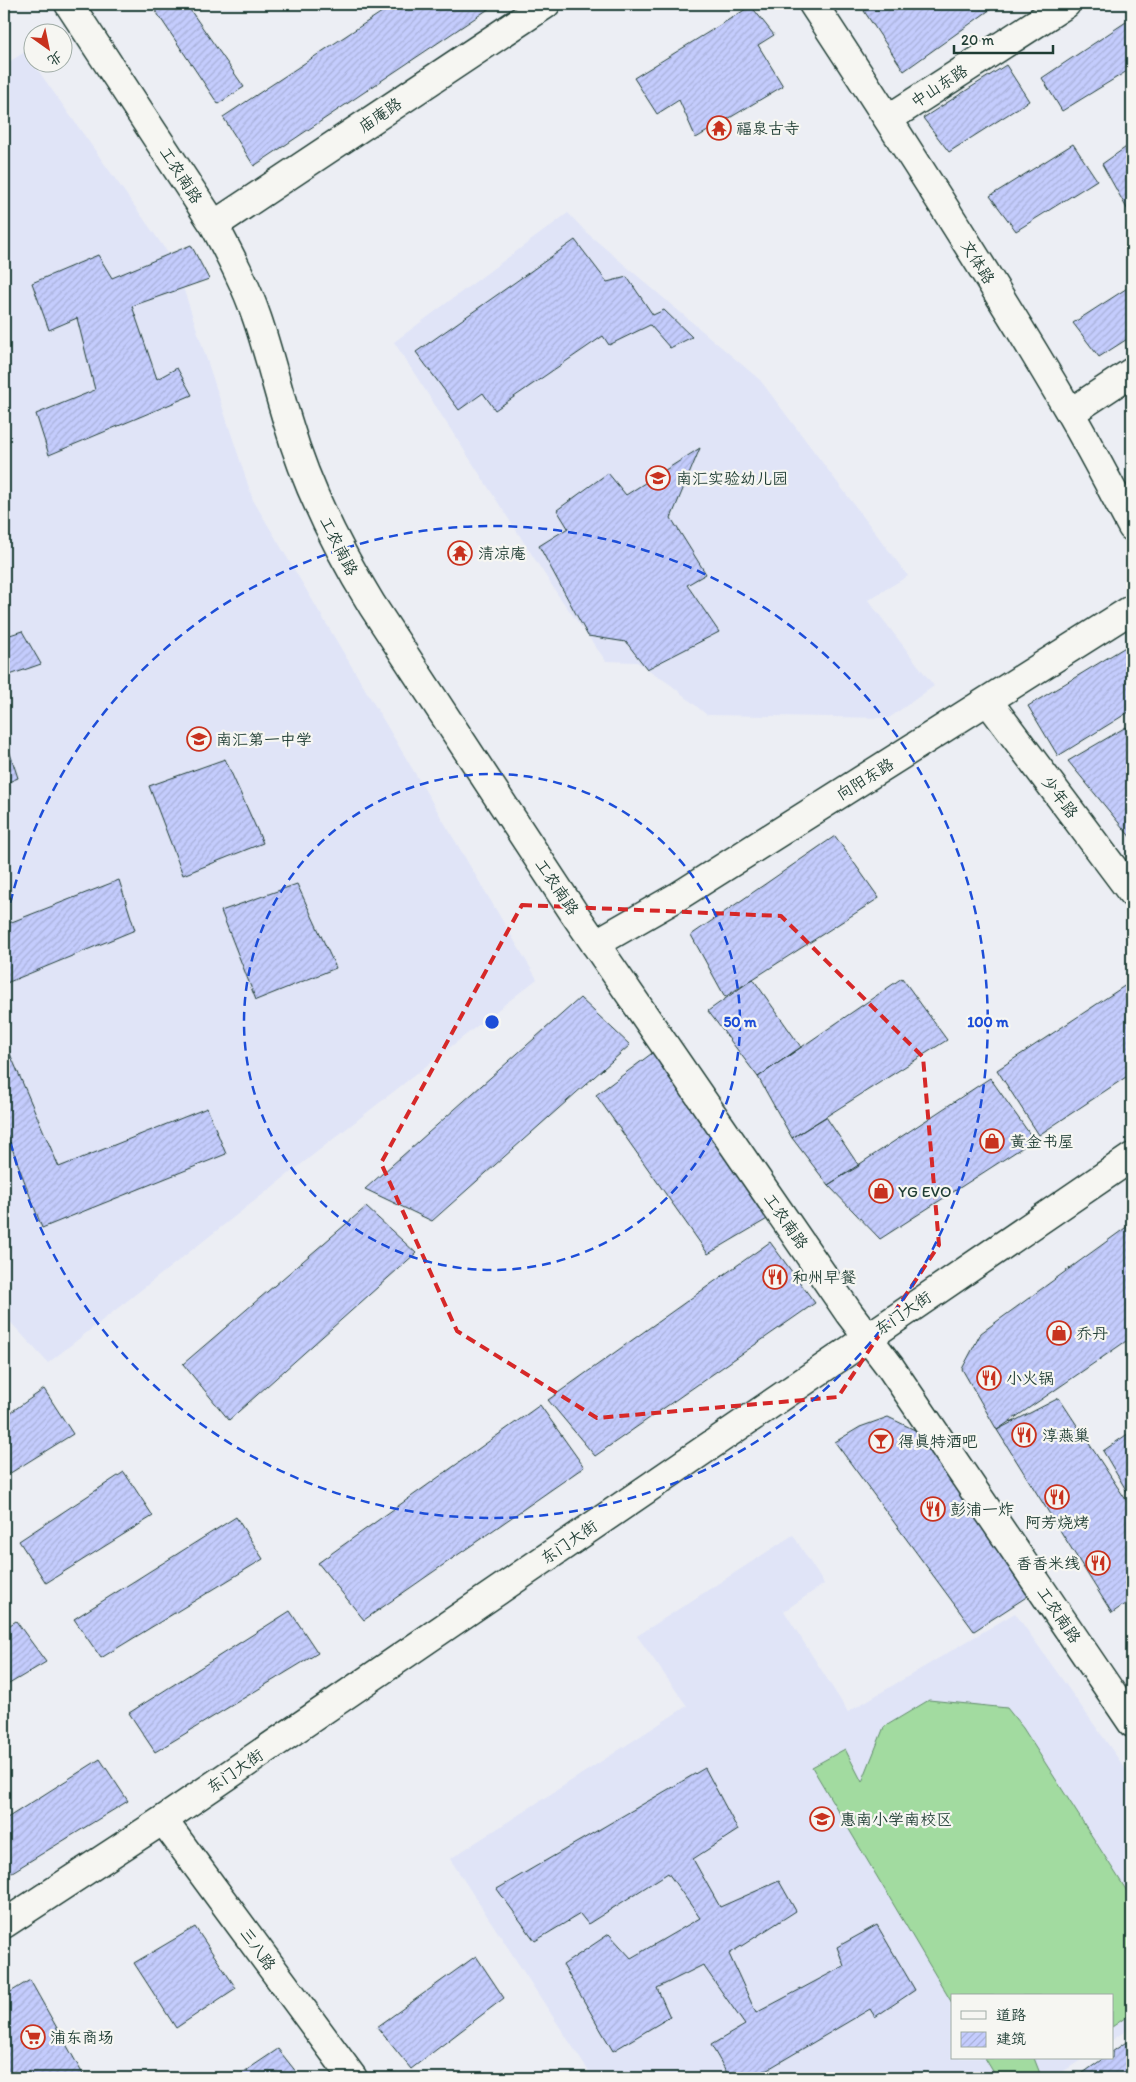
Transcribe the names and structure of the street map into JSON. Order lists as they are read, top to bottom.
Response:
{
  "streets": {
    "street": [
      "中山东路",
      "庙庵路",
      "工农南路",
      "文体路",
      "向阳东路",
      "少年路",
      "东门大街",
      "三八路"
    ]
  },
  "crossings": [
    ["中山东路", "文体路"],
    ["庙庵路", "工农南路"],
    ["工农南路", "向阳东路"],
    ["工农南路", "东门大街"],
    ["向阳东路", "少年路"],
    ["东门大街", "三八路"]
  ],
  "places": {
    "temple": ["福泉古寺", "清凉庵"],
    "school or university": ["南汇实验幼儿园", "南汇第一中学", "惠南小学南校区"],
    "shop": ["黄金书屋", "YG EVO", "乔丹"],
    "restaurant": [
      "和州早餐",
      "小火锅",
      "淳燕巢",
      "阿芳烧烤",
      "彭浦一炸",
      "香香米线"
    ],
    "bar": ["得真特酒吧"],
    "supermarket": ["浦东商场"]
  },
  "legend": ["道路", "建筑"],
  "scale_bar": "20 m",
  "north": "bottom right",
  "rings": ["50 m", "100 m"]
}
